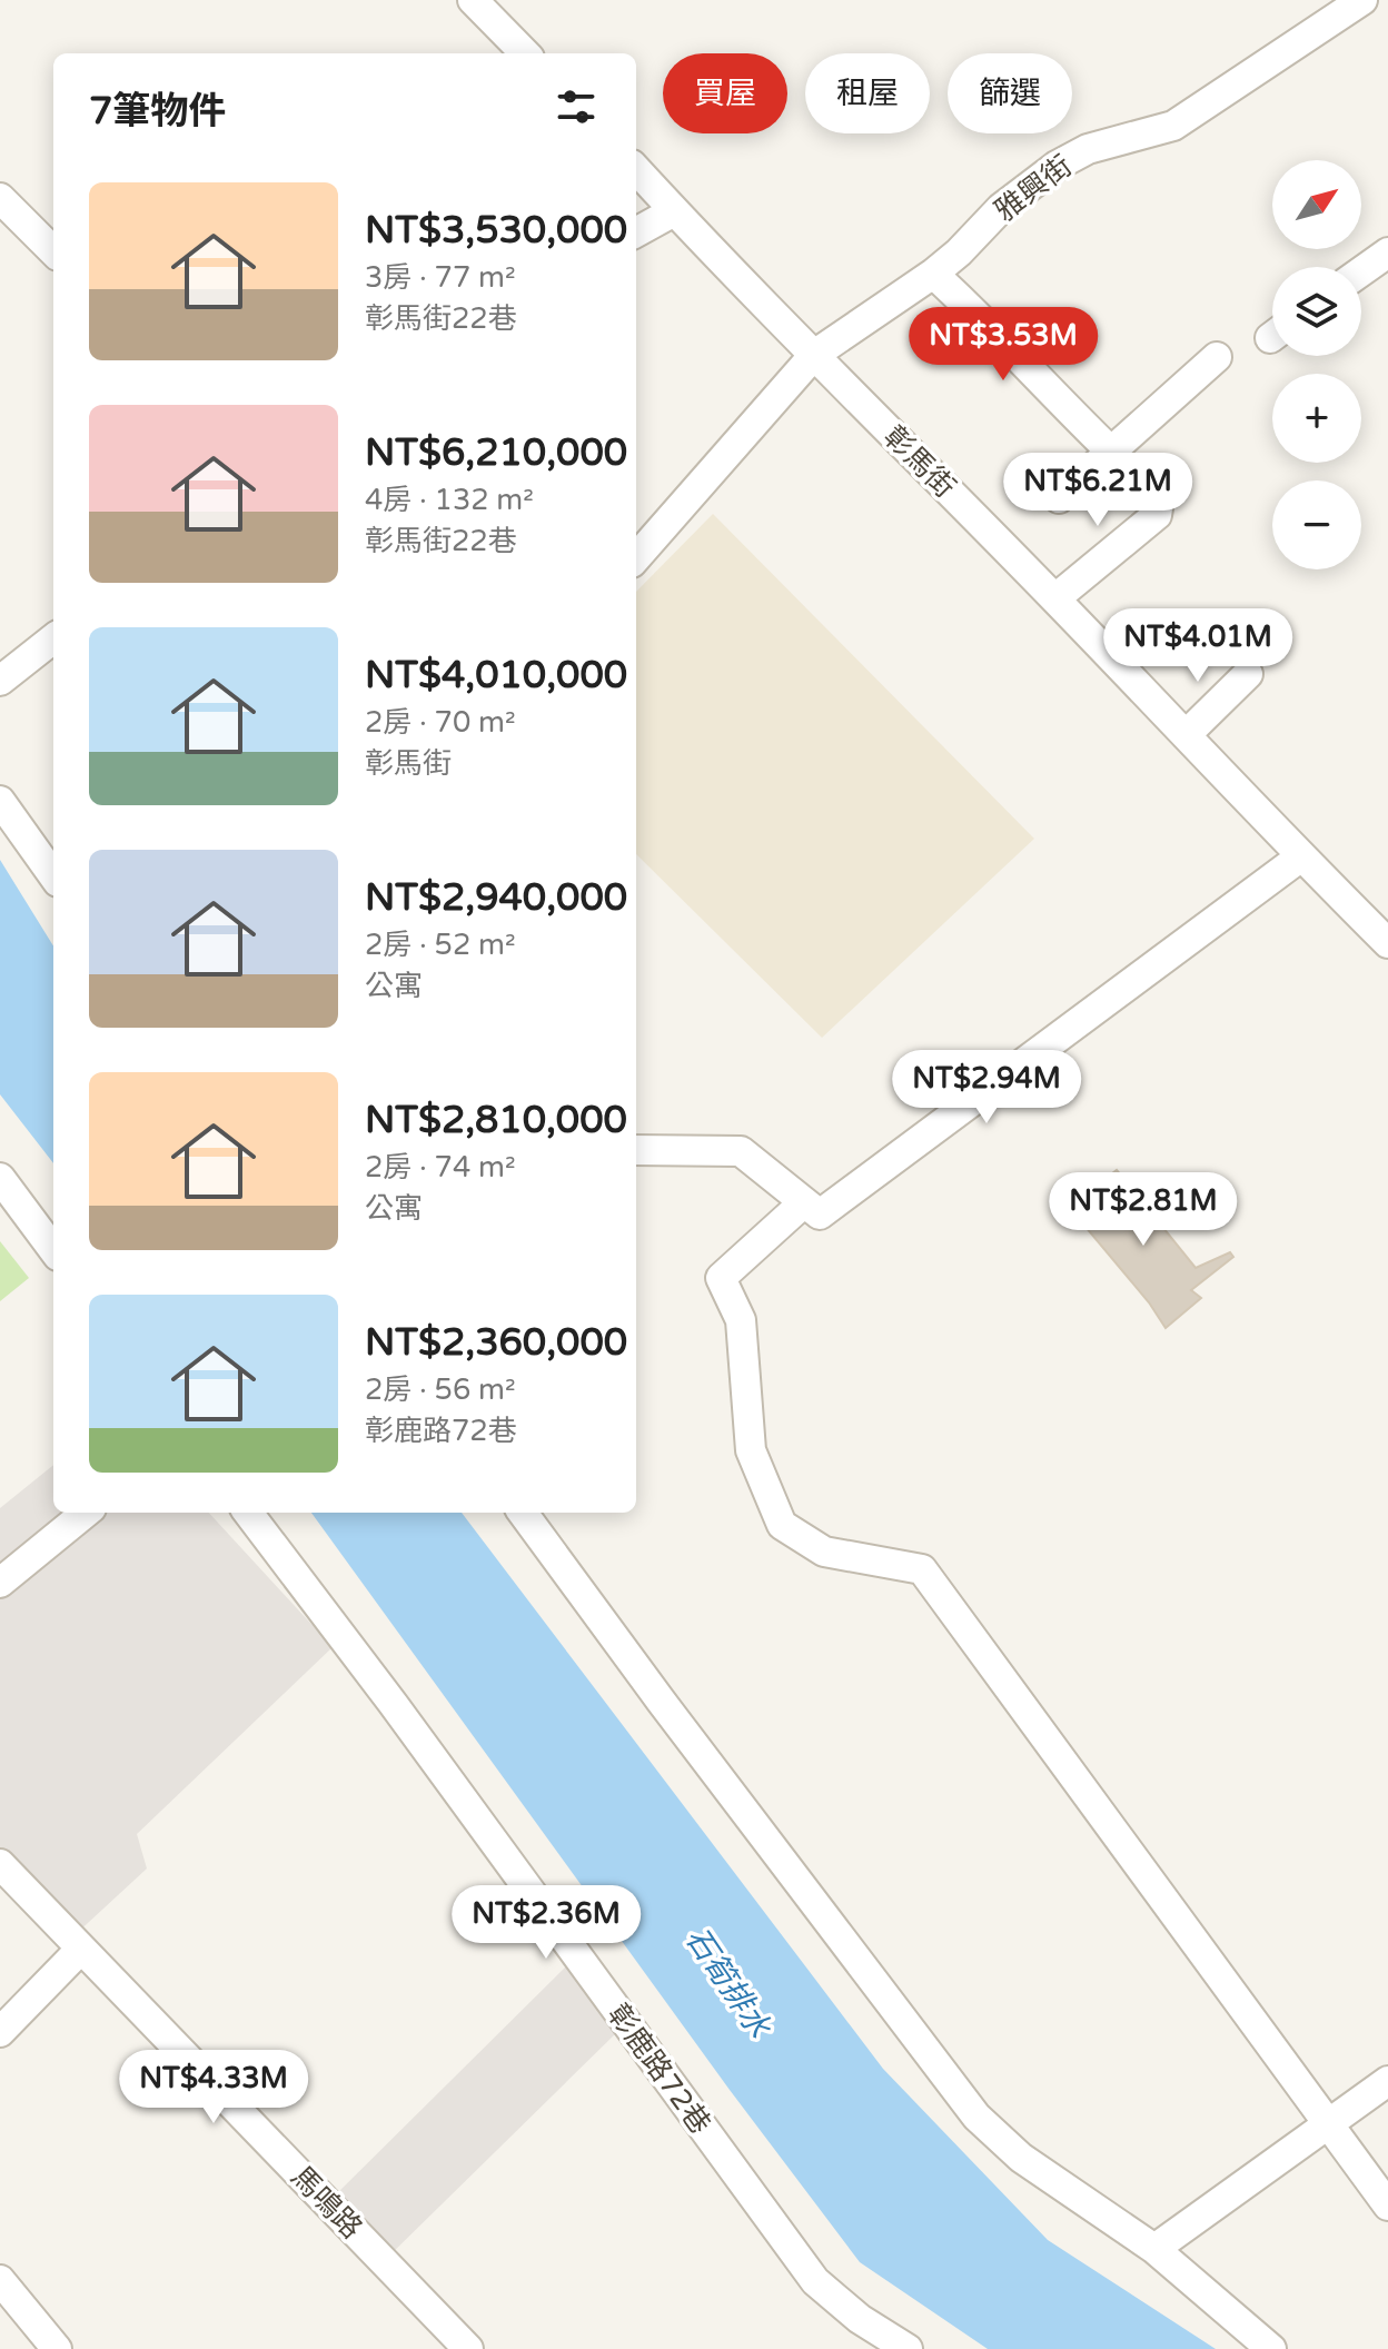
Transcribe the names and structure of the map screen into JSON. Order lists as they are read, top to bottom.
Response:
{
  "streets": {
    "street": [
      "雅興街",
      "彰馬街",
      "彰鹿路72巷",
      "馬鳴路"
    ]
  },
  "crossings": [
    ["雅興街", "彰馬街"]
  ],
  "water": ["石筍排水"],
  "north": "top right",
  "page": {
    "chip": ["買屋", "租屋", "篩選"],
    "heading": "7筆物件",
    "map_buttons": ["+", "−"],
    "list": [
      {
        "name": "NT$3,530,000",
        "note": "3房 · 77 m² · 彰馬街22巷"
      },
      {
        "name": "NT$6,210,000",
        "note": "4房 · 132 m² · 彰馬街22巷"
      },
      {
        "name": "NT$4,010,000",
        "note": "2房 · 70 m² · 彰馬街"
      },
      {
        "name": "NT$2,940,000",
        "note": "2房 · 52 m² · 公寓"
      },
      {
        "name": "NT$2,810,000",
        "note": "2房 · 74 m² · 公寓"
      },
      {
        "name": "NT$2,360,000",
        "note": "2房 · 56 m² · 彰鹿路72巷"
      }
    ],
    "price": [
      "NT$3.53M",
      "NT$6.21M",
      "NT$4.01M",
      "NT$2.94M",
      "NT$2.81M",
      "NT$2.36M",
      "NT$4.33M"
    ]
  }
}
